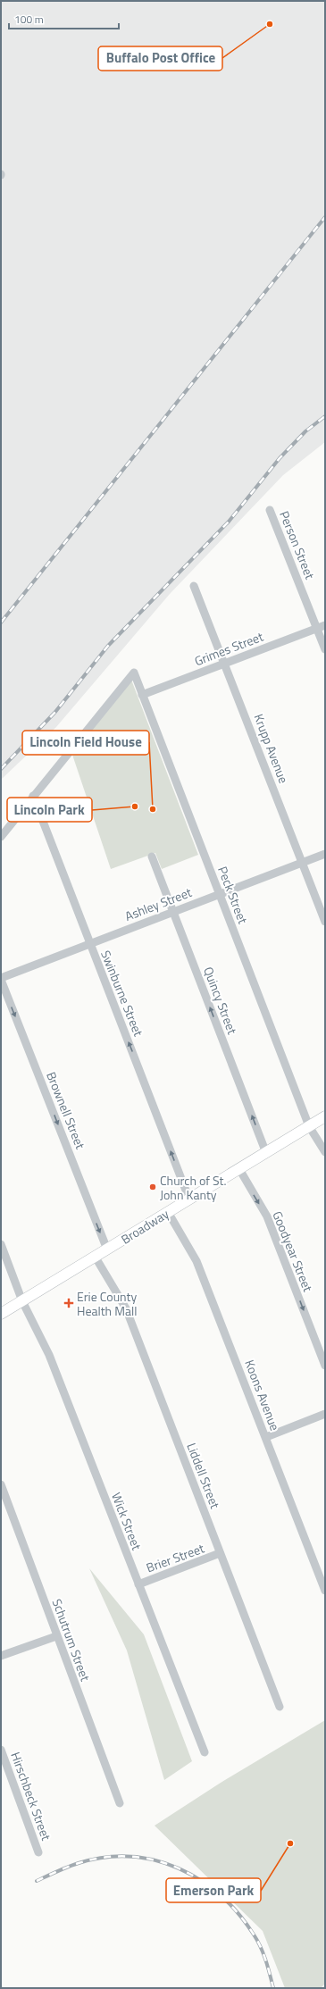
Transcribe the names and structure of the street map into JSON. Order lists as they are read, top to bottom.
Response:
{
  "streets": {
    "main road": ["Broadway"],
    "street": [
      "Person Street",
      "Grimes Street",
      "Krupp Avenue",
      "Peck Street",
      "Ashley Street",
      "Swinburne Street",
      "Quincy Street",
      "Brownell Street",
      "Goodyear Street",
      "Koons Avenue",
      "Liddell Street",
      "Wick Street",
      "Brier Street",
      "Schutrum Street",
      "Hirschbeck Street"
    ]
  },
  "crossings": [
    ["Person Street", "Grimes Street"],
    ["Grimes Street", "Krupp Avenue"],
    ["Grimes Street", "Peck Street"],
    ["Krupp Avenue", "Ashley Street"],
    ["Peck Street", "Ashley Street"],
    ["Peck Street", "Swinburne Street"],
    ["Peck Street", "Broadway"],
    ["Ashley Street", "Swinburne Street"],
    ["Ashley Street", "Quincy Street"],
    ["Ashley Street", "Brownell Street"],
    ["Swinburne Street", "Broadway"],
    ["Quincy Street", "Broadway"],
    ["Brownell Street", "Broadway"],
    ["Broadway", "Goodyear Street"],
    ["Broadway", "Koons Avenue"],
    ["Broadway", "Liddell Street"],
    ["Broadway", "Wick Street"],
    ["Liddell Street", "Brier Street"],
    ["Wick Street", "Brier Street"]
  ],
  "one_way": [
    "Swinburne Street",
    "Quincy Street",
    "Brownell Street",
    "Goodyear Street"
  ],
  "places": {
    "other": [
      "Buffalo Post Office",
      "Lincoln Park",
      "Lincoln Field House",
      "Church of St. John Kanty",
      "Emerson Park"
    ],
    "health": ["Erie County Health Mall"]
  },
  "scale_bar": "100 m"
}
